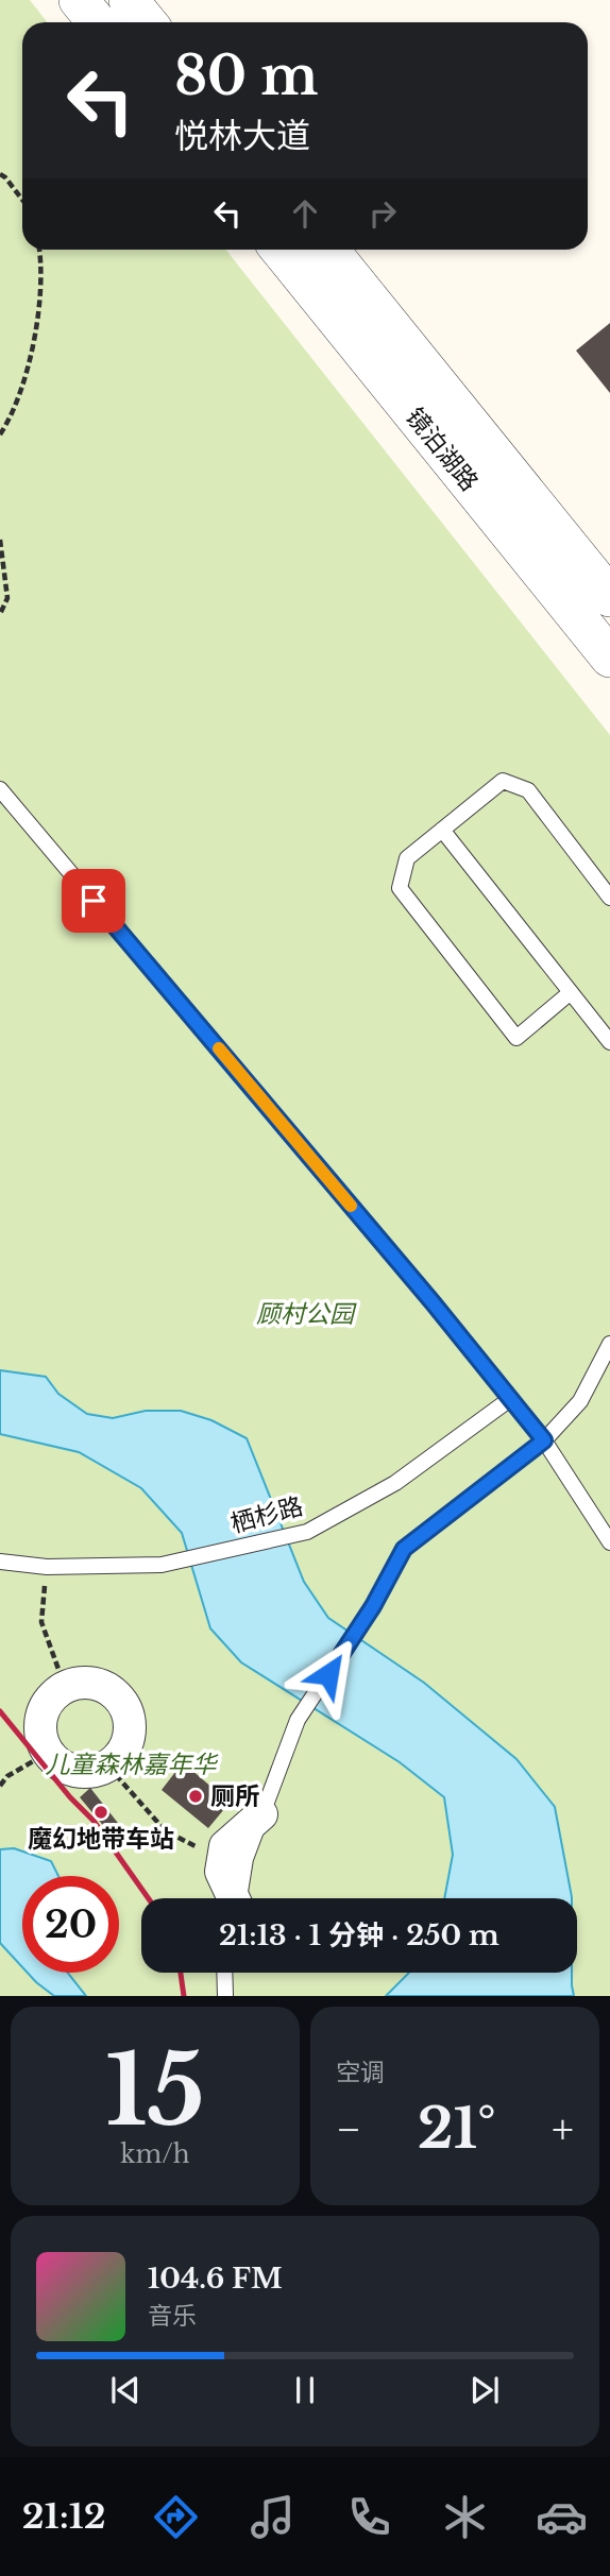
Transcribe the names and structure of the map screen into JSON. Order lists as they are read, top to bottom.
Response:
{
  "streets": {
    "street": ["镜泊湖路"],
    "lane": ["栖杉路"]
  },
  "parks": ["顾村公园", "儿童森林嘉年华"],
  "places": ["厕所", "魔幻地带车站"],
  "page": {
    "turn": ["80 m", "悦林大道"],
    "limit": "20",
    "trip": "21:13 · 1 分钟 · 250 m",
    "tile": [
      ["15", "km/h"],
      "空调"
    ],
    "heat": ["−", "21°", "+"],
    "song": ["104.6 FM", "音乐"],
    "tabs": "21:12"
  }
}
